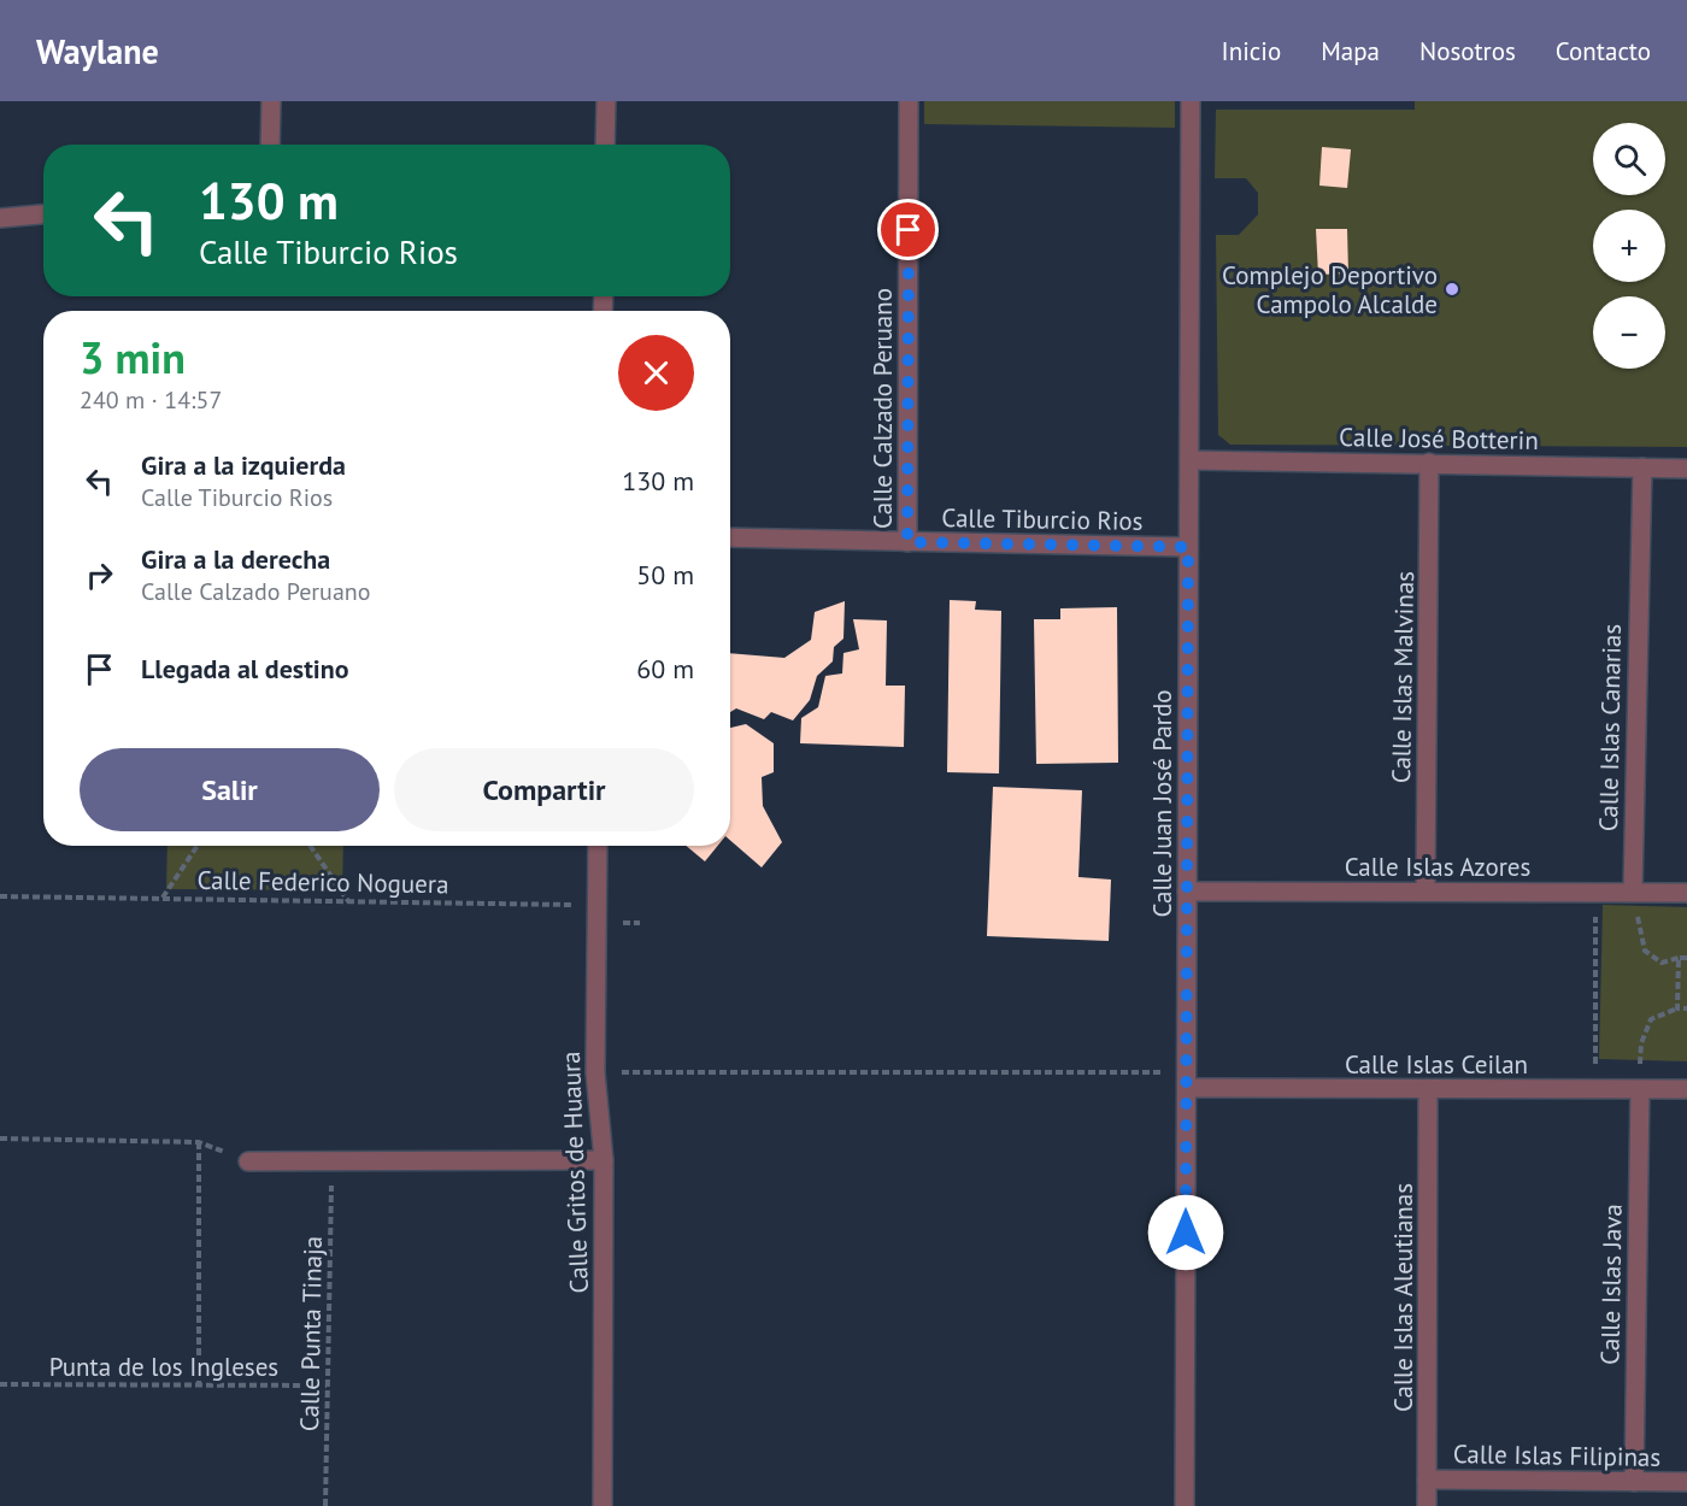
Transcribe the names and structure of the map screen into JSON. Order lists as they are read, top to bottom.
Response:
{
  "streets": {
    "street": [
      "Calle Calzado Peruano",
      "Calle José Botterin",
      "Calle Tiburcio Rios",
      "Calle Islas Malvinas",
      "Calle Islas Canarias",
      "Calle Juan José Pardo",
      "Calle Islas Azores",
      "Calle Islas Ceilan",
      "Calle Gritos de Huaura",
      "Calle Islas Java",
      "Calle Islas Aleutianas",
      "Calle Islas Filipinas"
    ],
    "path": ["Calle Federico Noguera", "Calle Punta Tinaja", "Punta de los Ingleses"]
  },
  "crossings": [
    ["Calle Calzado Peruano", "Calle Tiburcio Rios"],
    ["Calle José Botterin", "Calle Islas Malvinas"],
    ["Calle José Botterin", "Calle Islas Canarias"],
    ["Calle José Botterin", "Calle Juan José Pardo"],
    ["Calle Tiburcio Rios", "Calle Juan José Pardo"],
    ["Calle Islas Malvinas", "Calle Islas Azores"],
    ["Calle Islas Canarias", "Calle Islas Azores"],
    ["Calle Juan José Pardo", "Calle Islas Azores"],
    ["Calle Juan José Pardo", "Calle Islas Ceilan"],
    ["Calle Federico Noguera", "Calle Gritos de Huaura"],
    ["Calle Islas Ceilan", "Calle Islas Java"],
    ["Calle Islas Ceilan", "Calle Islas Aleutianas"],
    ["Calle Islas Java", "Calle Islas Filipinas"],
    ["Calle Islas Aleutianas", "Calle Islas Filipinas"],
    ["Calle Punta Tinaja", "Punta de los Ingleses"]
  ],
  "places": ["Complejo Deportivo Campolo Alcalde"],
  "page": {
    "header": "Waylane",
    "nav": [
      "Inicio",
      "Mapa",
      "Nosotros",
      "Contacto"
    ],
    "map_buttons": ["+", "−"],
    "turn": ["130 m", "Calle Tiburcio Rios"],
    "heading": ["3 min", "240 m · 14:57"],
    "list": [
      {
        "name": "Gira a la izquierda",
        "note": "Calle Tiburcio Rios",
        "value": "130 m"
      },
      {
        "name": "Gira a la derecha",
        "note": "Calle Calzado Peruano",
        "value": "50 m"
      },
      {
        "name": "Llegada al destino",
        "value": "60 m"
      }
    ],
    "buttons": ["Salir", "Compartir"]
  }
}
